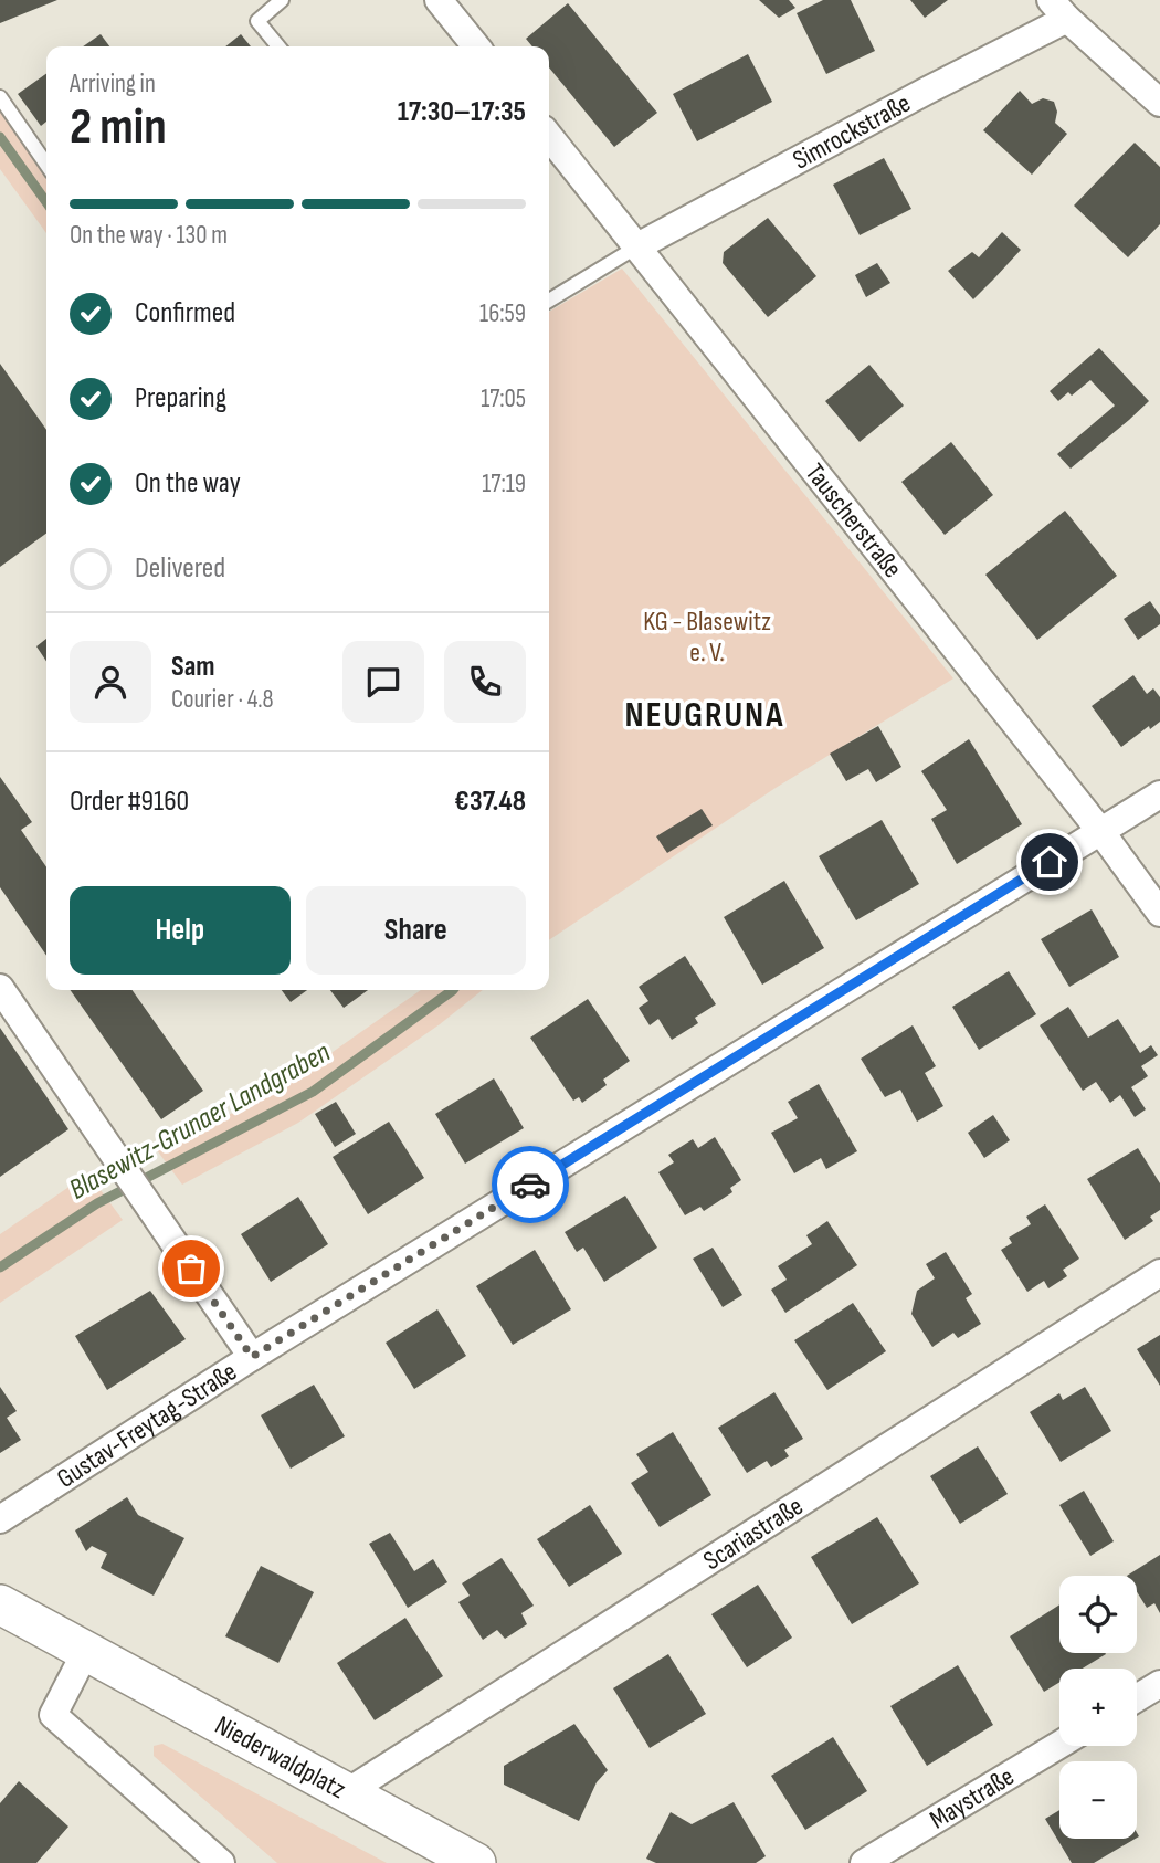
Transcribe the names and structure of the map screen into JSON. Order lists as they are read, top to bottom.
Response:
{
  "streets": {
    "main road": ["Niederwaldplatz"],
    "street": [
      "Simrockstraße",
      "Tauscherstraße",
      "Gustav-Freytag-Straße",
      "Scariastraße",
      "Maystraße"
    ]
  },
  "crossings": [
    ["Simrockstraße", "Tauscherstraße"],
    ["Tauscherstraße", "Gustav-Freytag-Straße"],
    ["Scariastraße", "Niederwaldplatz"]
  ],
  "districts": ["NEUGRUNA"],
  "water": ["Blasewitz‐Grunaer Landgraben"],
  "parks": ["KG - Blasewitz e. V."],
  "page": {
    "heading": ["2 min", "Arriving in", "17:30–17:35"],
    "panel": [
      "Sam",
      "Courier · 4.8",
      "Order #9160",
      "€37.48"
    ],
    "bar": "On the way · 130 m",
    "list": [
      ["Confirmed", "16:59"],
      ["Preparing", "17:05"],
      ["On the way", "17:19"],
      "Delivered"
    ],
    "buttons": ["Help", "Share"],
    "map_buttons": ["+", "−"]
  }
}
